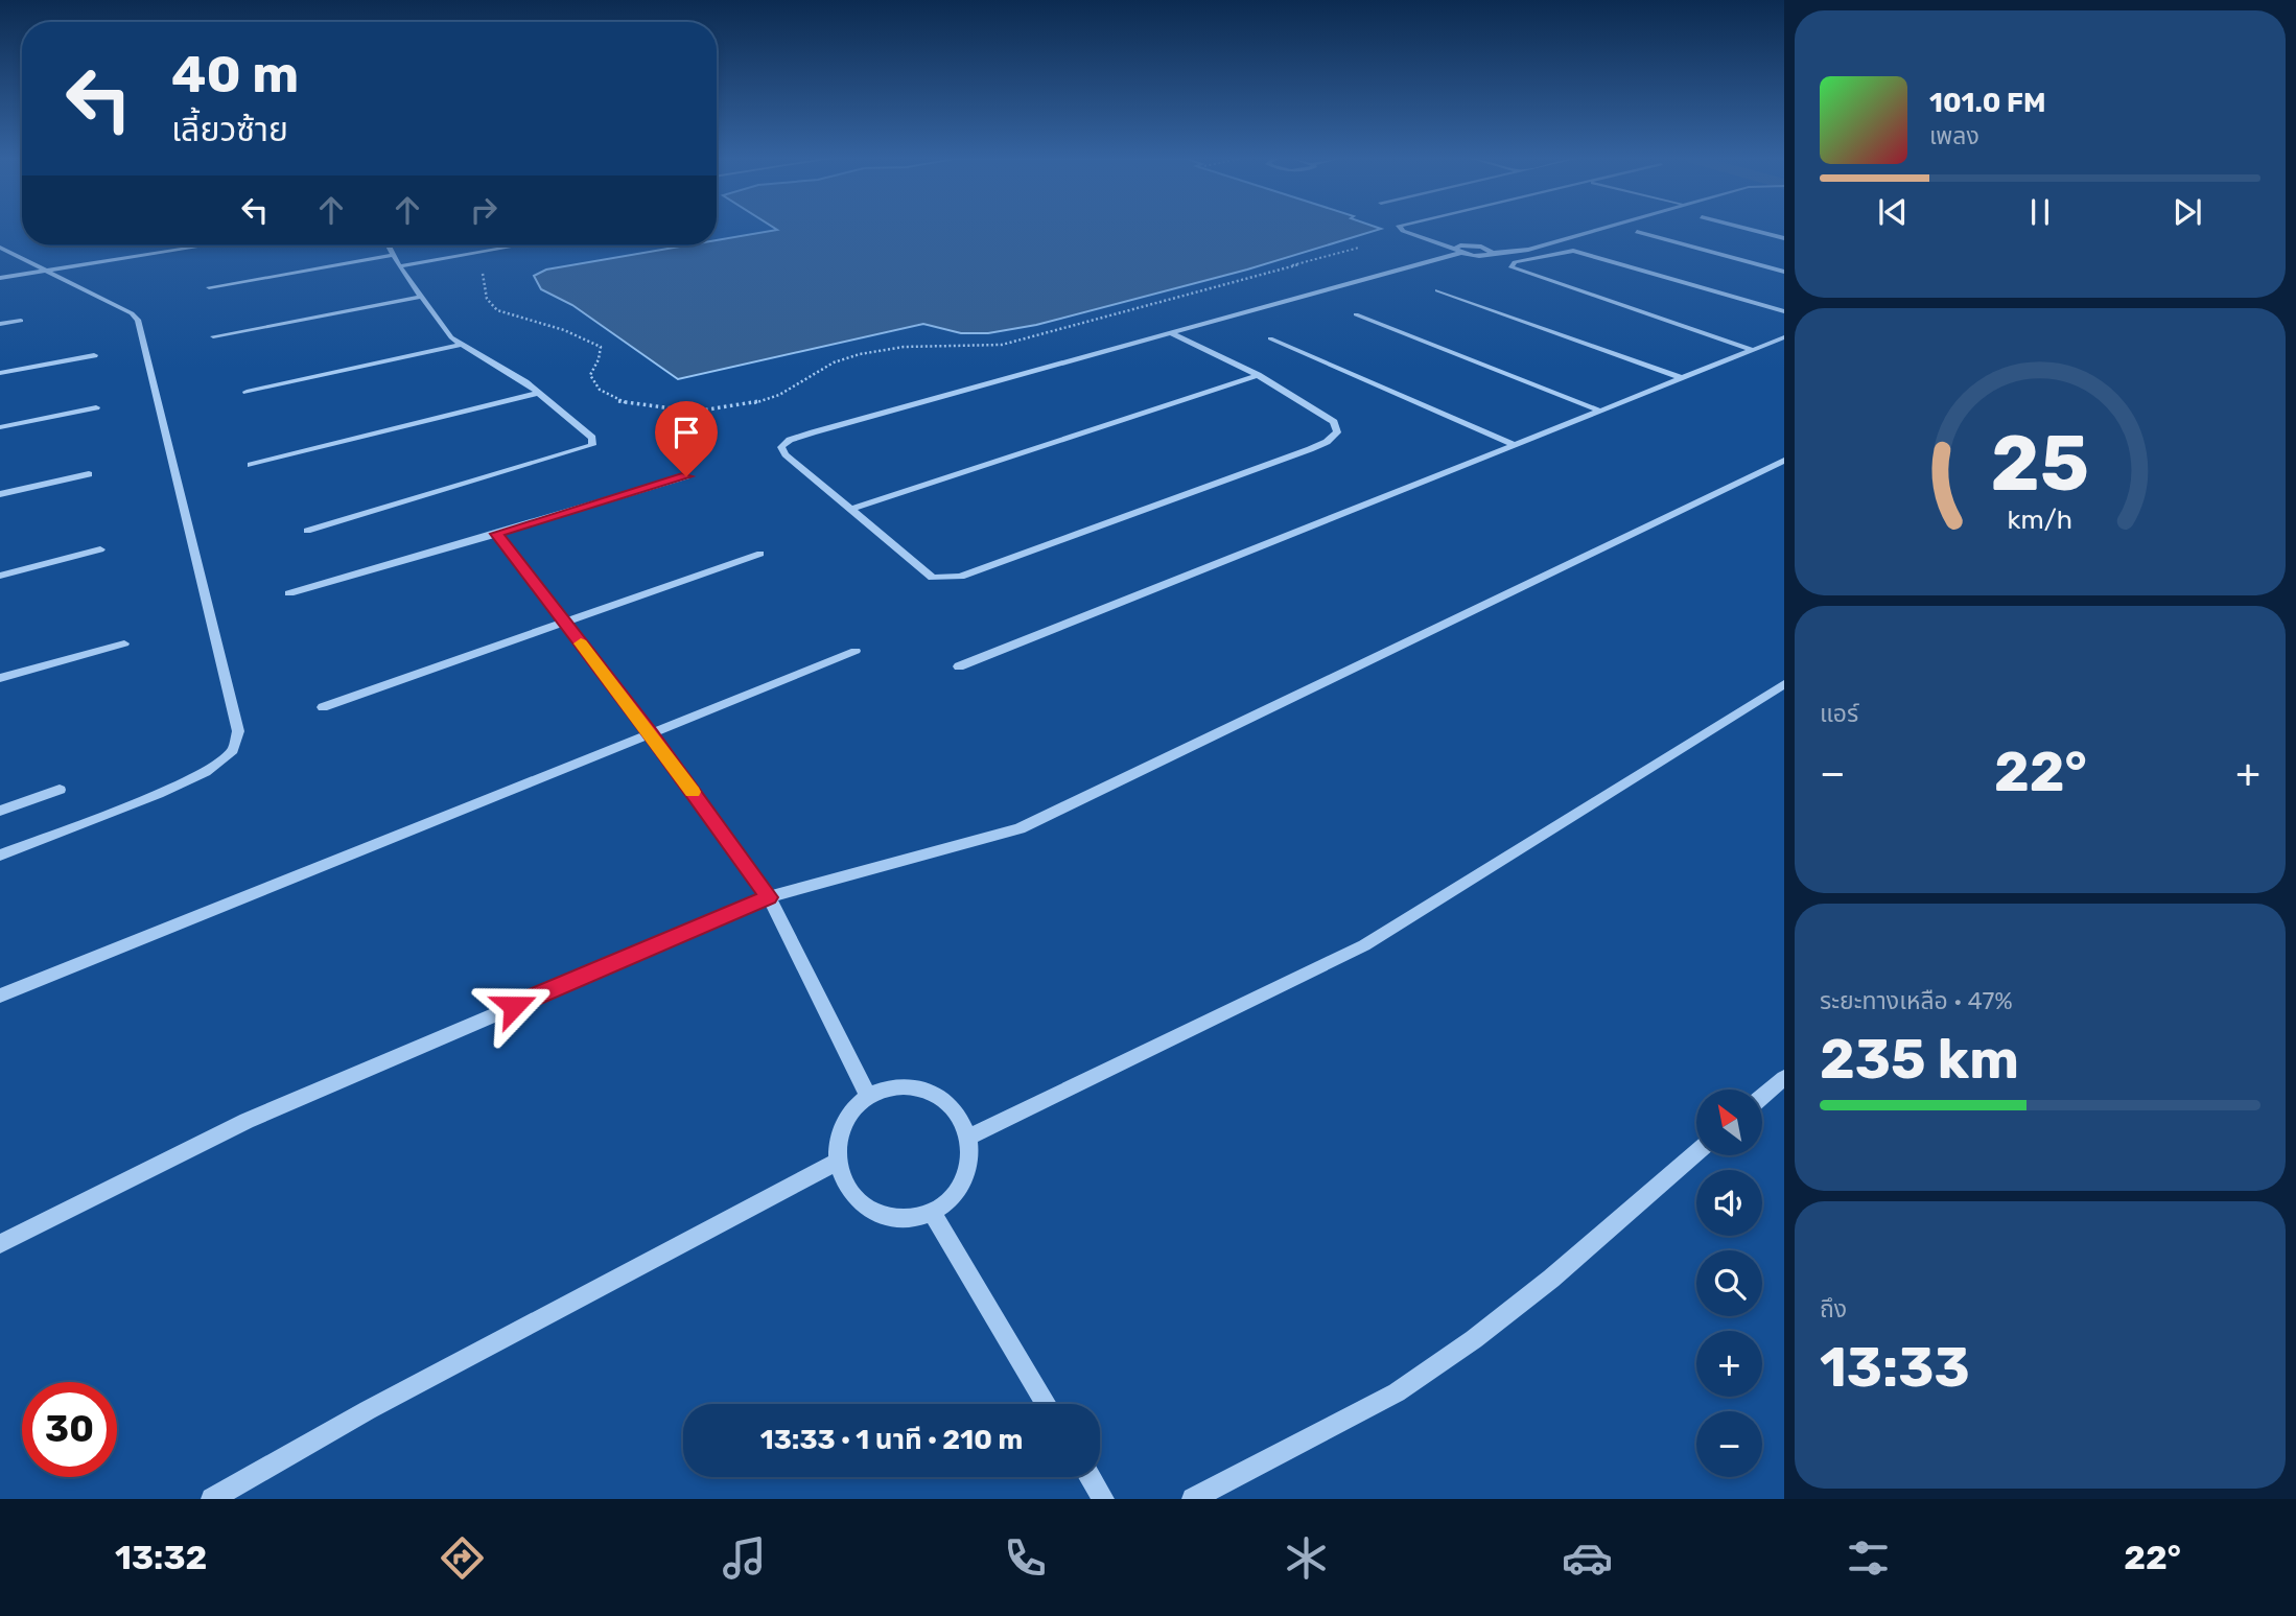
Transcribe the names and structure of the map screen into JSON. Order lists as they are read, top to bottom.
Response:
{
  "north": "top left",
  "page": {
    "turn": ["40 m", "เลี้ยวซ้าย"],
    "song": ["101.0 FM", "เพลง"],
    "tile": [
      "แอร์",
      ["ระยะทางเหลือ · 47%", "235 km"],
      ["ถึง", "13:33"]
    ],
    "heat": ["−", "22°", "+"],
    "map_buttons": ["+", "−"],
    "limit": "30",
    "trip": "13:33 · 1 นาที · 210 m",
    "tabs": ["13:32", "22°"],
    "gauge": ["25", "km/h"]
  }
}
